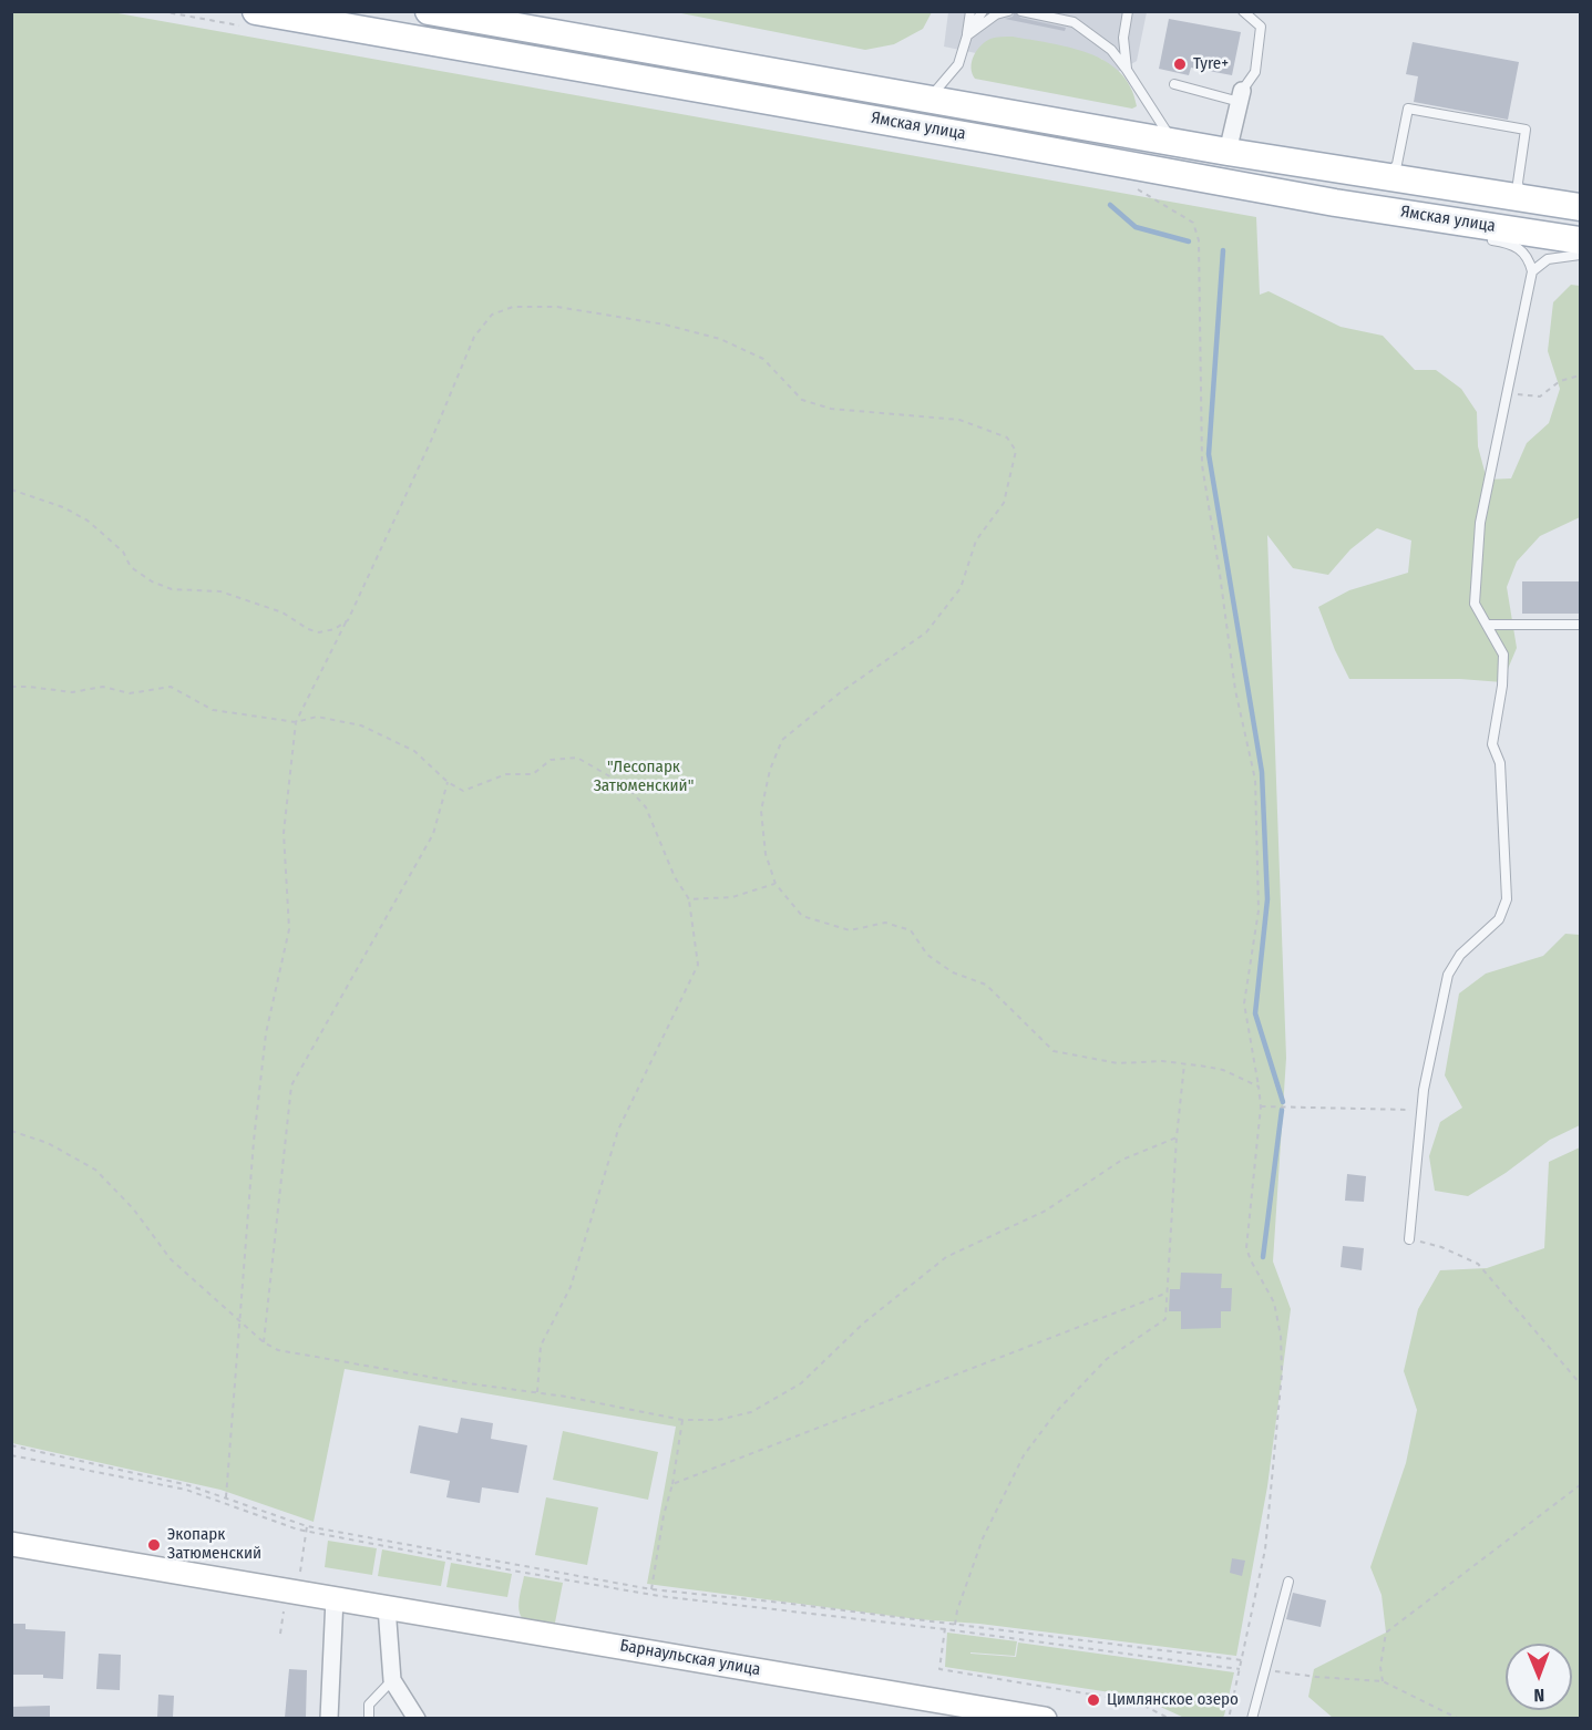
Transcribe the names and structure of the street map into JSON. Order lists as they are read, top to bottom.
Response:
{
  "streets": {
    "main road": ["Ямская улица"],
    "street": ["Барнаульская улица"]
  },
  "parks": ["\"Лесопарк Затюменский\""],
  "places": ["Tyre+", "Экопарк Затюменский", "Цимлянское озеро"],
  "north": "bottom"
}
